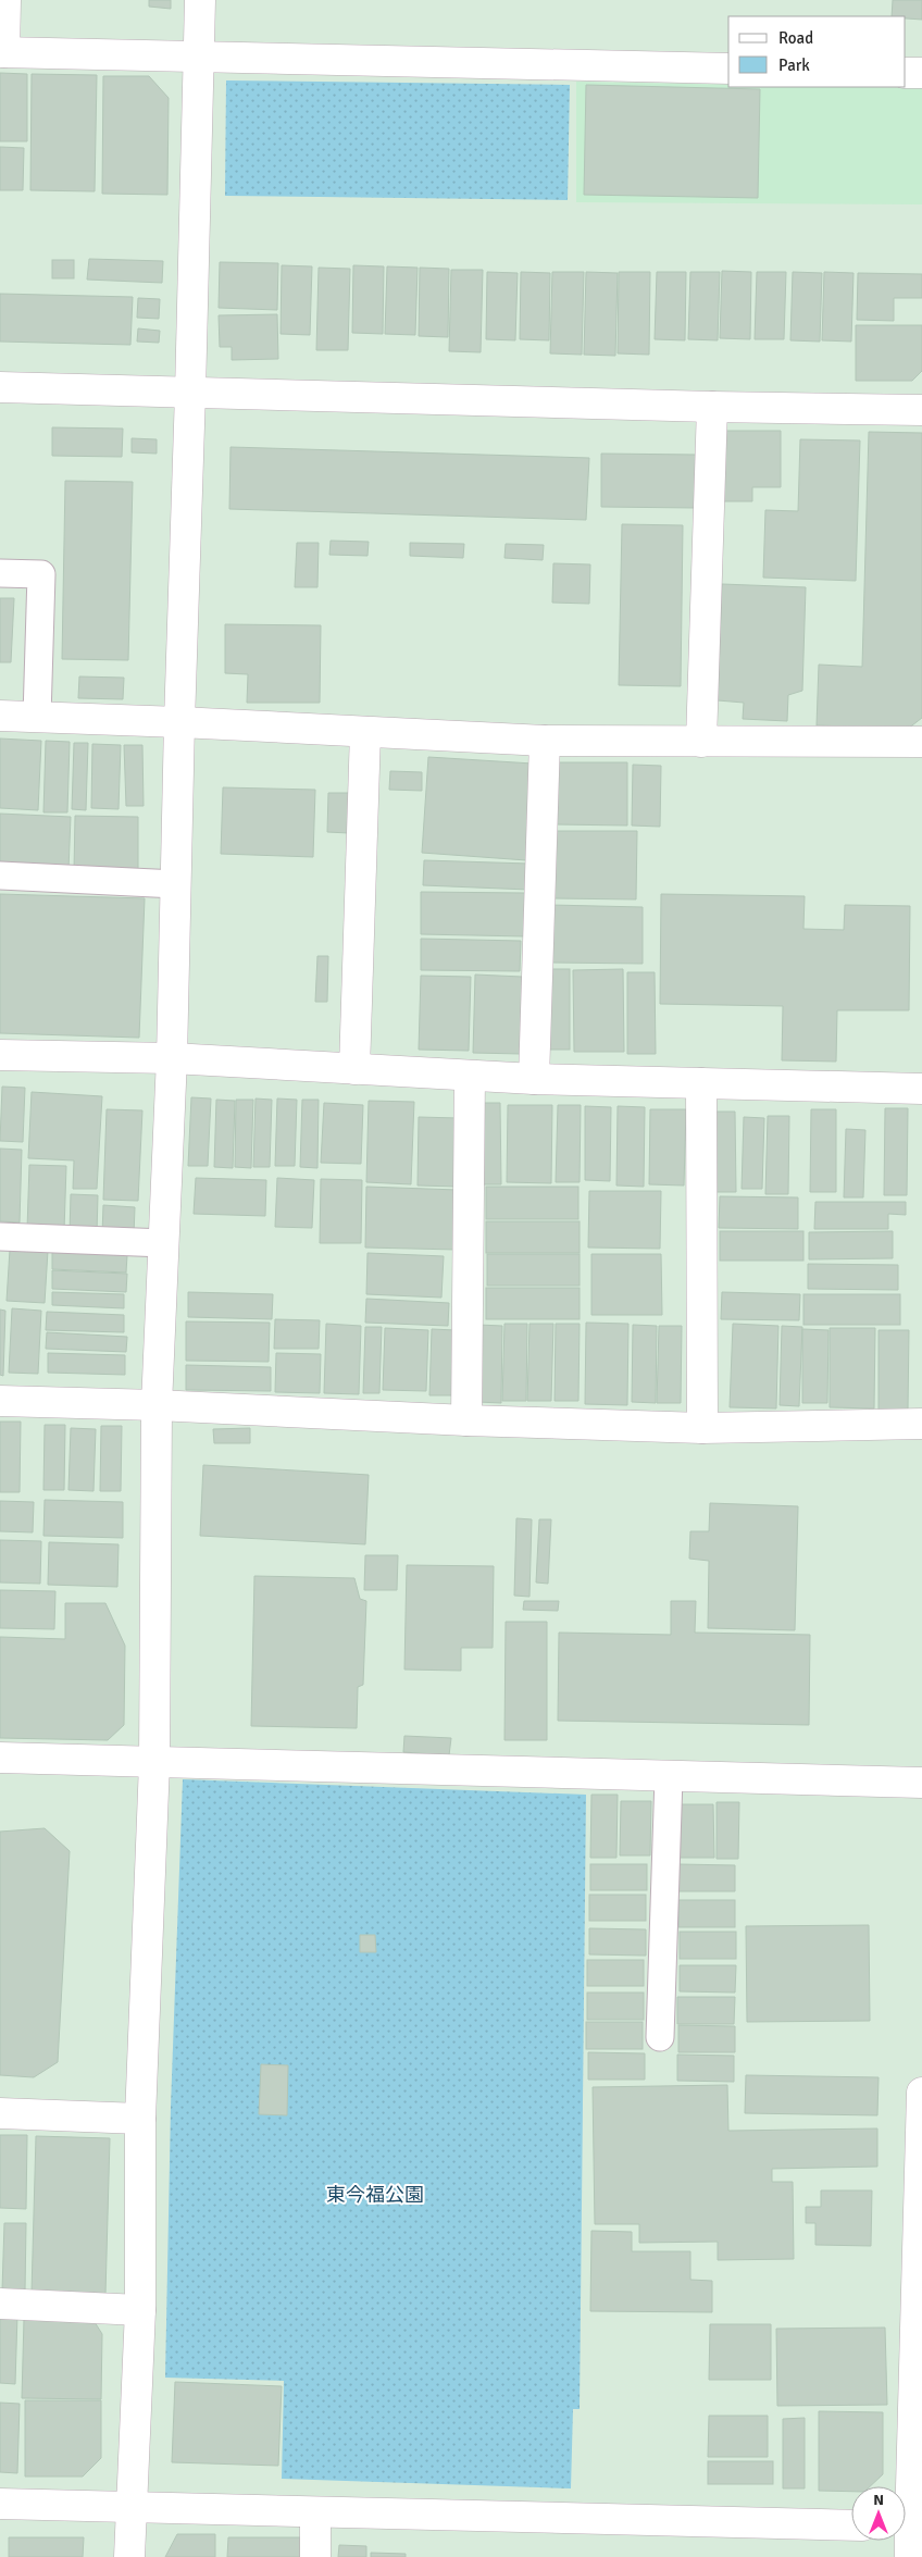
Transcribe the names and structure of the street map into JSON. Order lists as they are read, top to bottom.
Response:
{
  "parks": ["東今福公園"],
  "legend": ["Road", "Park"],
  "north": "top"
}
